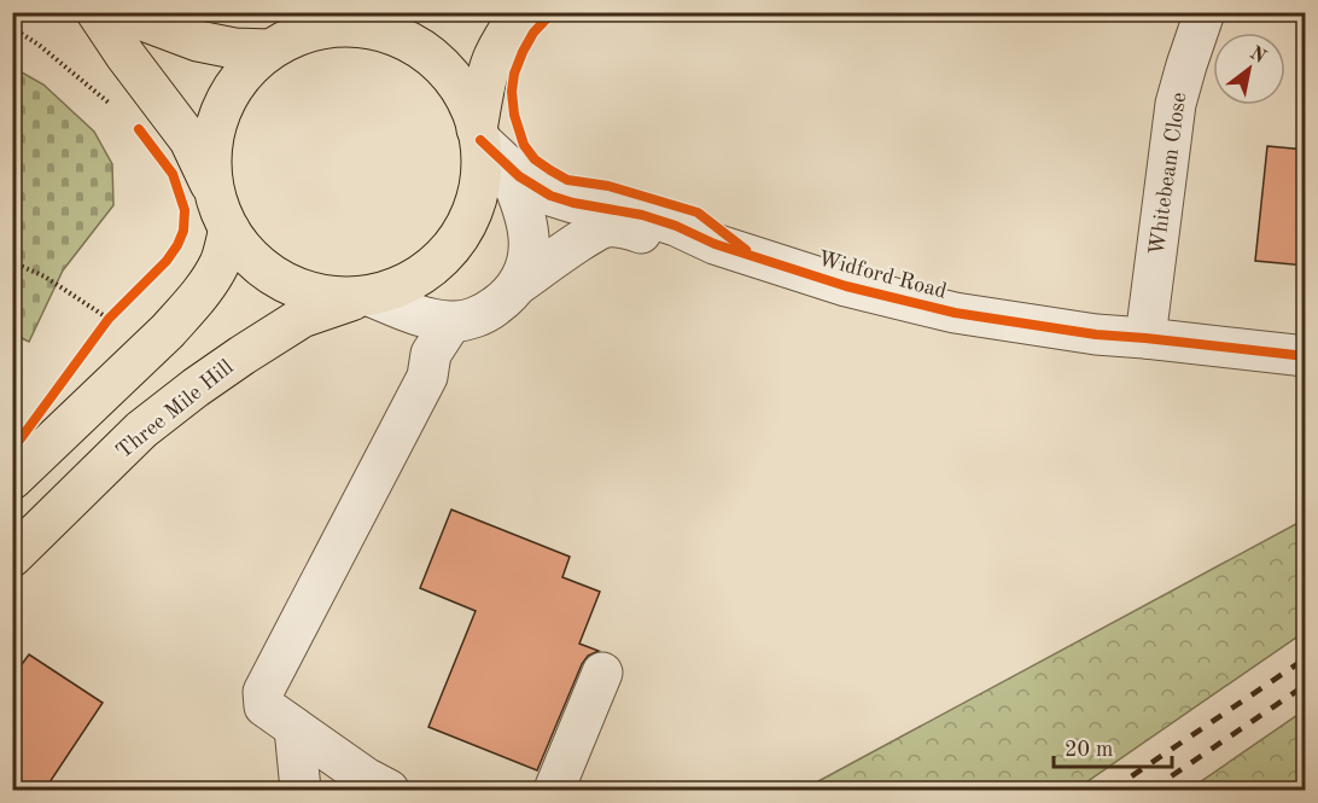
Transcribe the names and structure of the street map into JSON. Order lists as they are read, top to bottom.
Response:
{
  "streets": {
    "main road": ["Three Mile Hill"],
    "street": ["Whitebeam Close", "Widford Road"]
  },
  "crossings": [
    ["Whitebeam Close", "Widford Road"],
    ["Widford Road", "Three Mile Hill"]
  ],
  "scale_bar": "20 m",
  "north": "top right"
}
